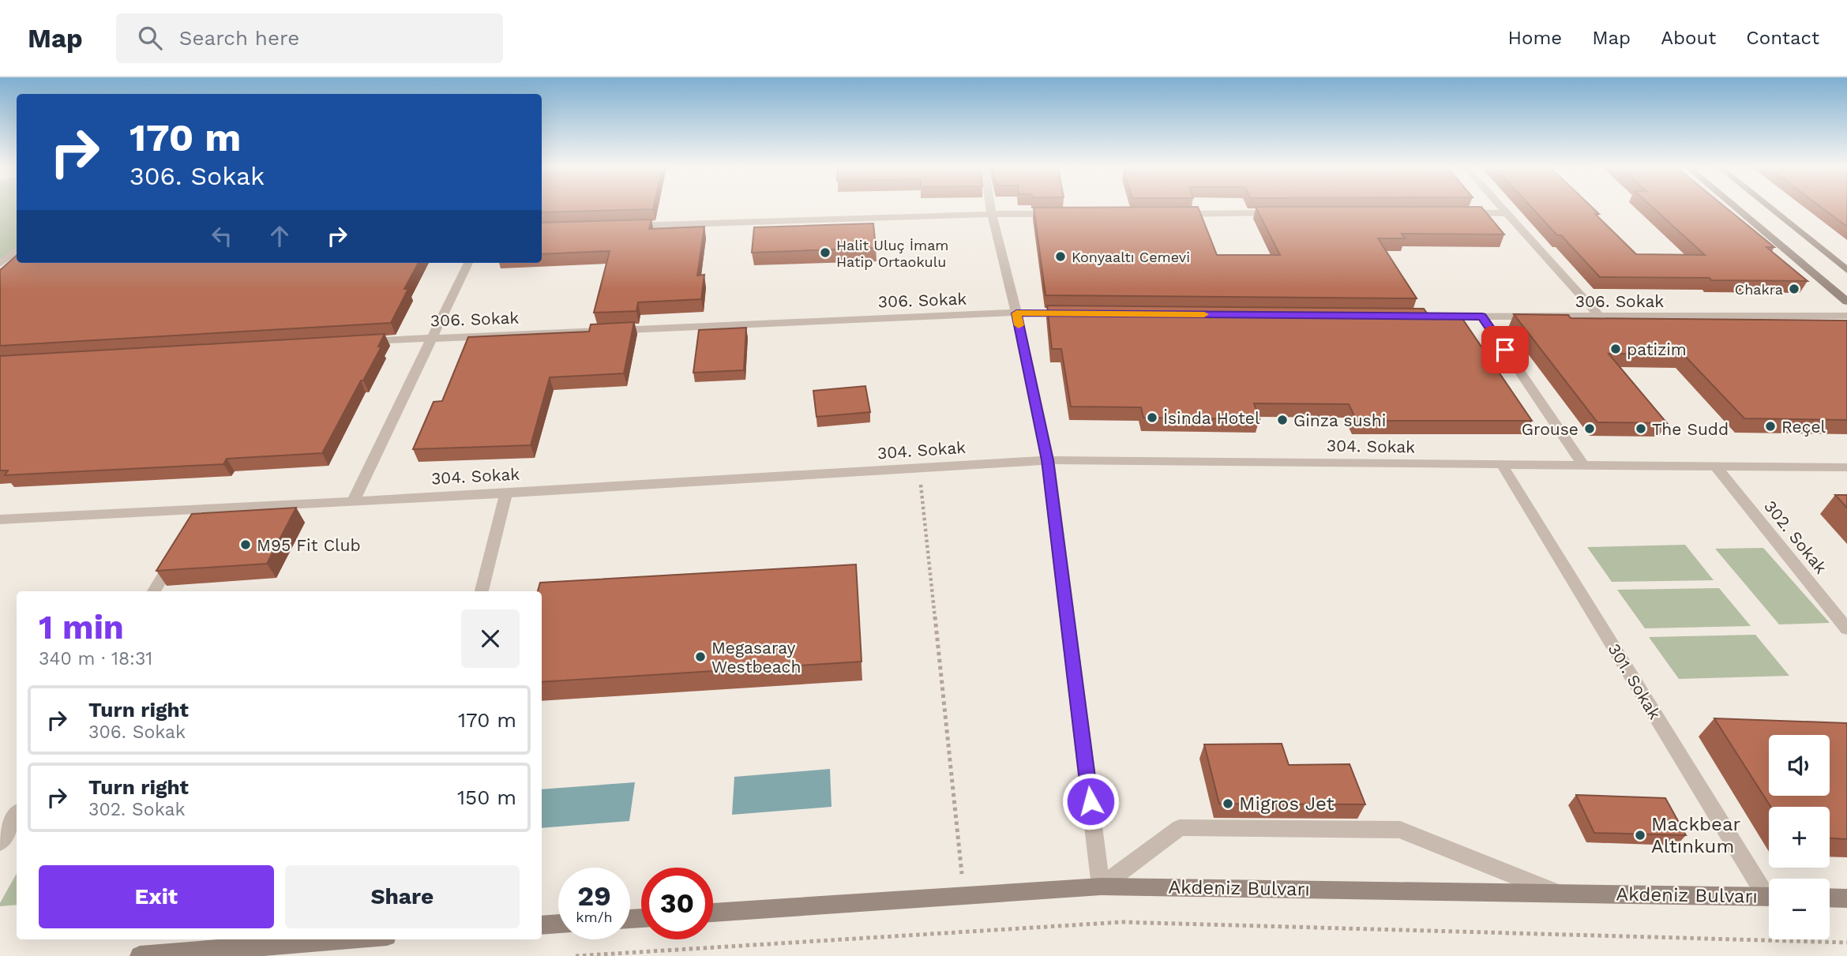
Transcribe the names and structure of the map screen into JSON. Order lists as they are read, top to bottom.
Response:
{
  "streets": {
    "main road": ["Akdeniz Bulvarı"],
    "street": [
      "306. Sokak",
      "304. Sokak",
      "302. Sokak",
      "301. Sokak"
    ]
  },
  "crossings": [
    ["304. Sokak", "302. Sokak"],
    ["304. Sokak", "301. Sokak"]
  ],
  "places": [
    "Halit Uluç İmam Hatip Ortaokulu",
    "Konyaaltı Cemevi",
    "Chakra",
    "patizim",
    "İsinda Hotel",
    "Ginza sushi",
    "Reçel",
    "Grouse",
    "The Sudd",
    "M95 Fit Club",
    "Megasaray Westbeach",
    "Migros Jet",
    "Mackbear Altınkum"
  ],
  "page": {
    "header": "Map",
    "search": "Search here",
    "nav": [
      "Home",
      "Map",
      "About",
      "Contact"
    ],
    "turn": ["170 m", "306. Sokak"],
    "heading": ["1 min", "340 m · 18:31"],
    "list": [
      {
        "name": "Turn right",
        "note": "306. Sokak",
        "value": "170 m"
      },
      {
        "name": "Turn right",
        "note": "302. Sokak",
        "value": "150 m"
      }
    ],
    "map_buttons": ["+", "−"],
    "buttons": ["Exit", "Share"],
    "speed": "29 km/h",
    "limit": "30"
  }
}
